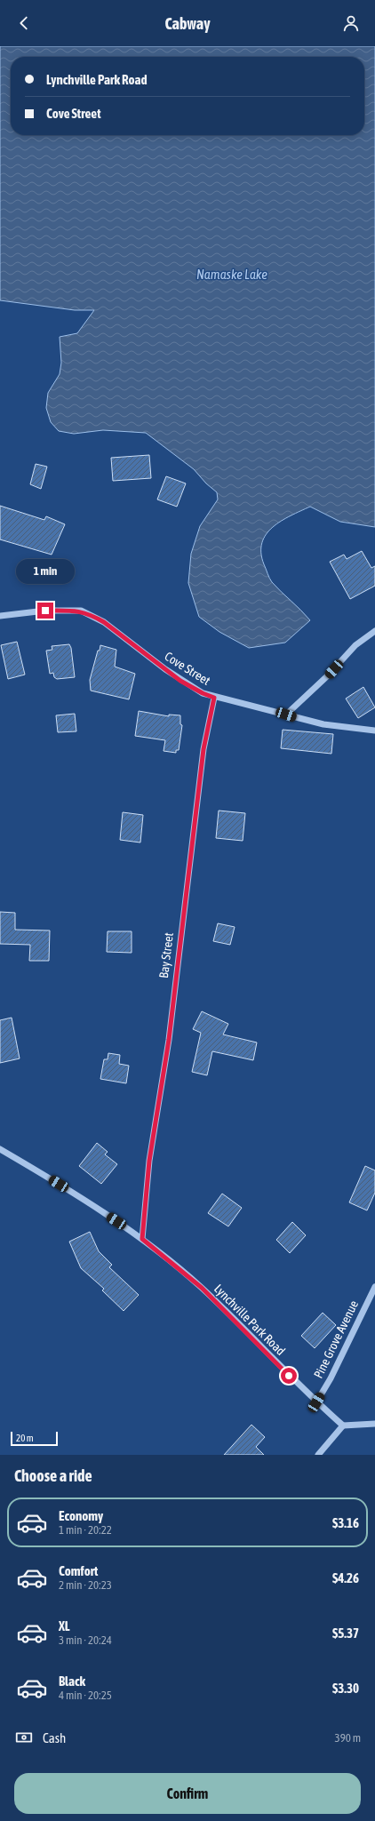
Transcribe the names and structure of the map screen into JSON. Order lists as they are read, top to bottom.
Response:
{
  "streets": {
    "street": [
      "Cove Street",
      "Bay Street",
      "Lynchville Park Road",
      "Pine Grove Avenue"
    ]
  },
  "crossings": [
    ["Cove Street", "Bay Street"],
    ["Bay Street", "Lynchville Park Road"],
    ["Lynchville Park Road", "Pine Grove Avenue"]
  ],
  "water": ["Namaske Lake"],
  "scale_bar": "20 m",
  "page": {
    "header": "Cabway",
    "banner": ["Lynchville Park Road", "Cove Street"],
    "bubble": "1 min",
    "scale": "20 m",
    "heading": "Choose a ride",
    "list": [
      {
        "name": "Economy",
        "note": "1 min · 20:22",
        "value": "$3.16"
      },
      {
        "name": "Comfort",
        "note": "2 min · 20:23",
        "value": "$4.26"
      },
      {
        "name": "XL",
        "note": "3 min · 20:24",
        "value": "$5.37"
      },
      {
        "name": "Black",
        "note": "4 min · 20:25",
        "value": "$3.30"
      }
    ],
    "pay": ["Cash", "390 m"],
    "buttons": "Confirm"
  }
}
